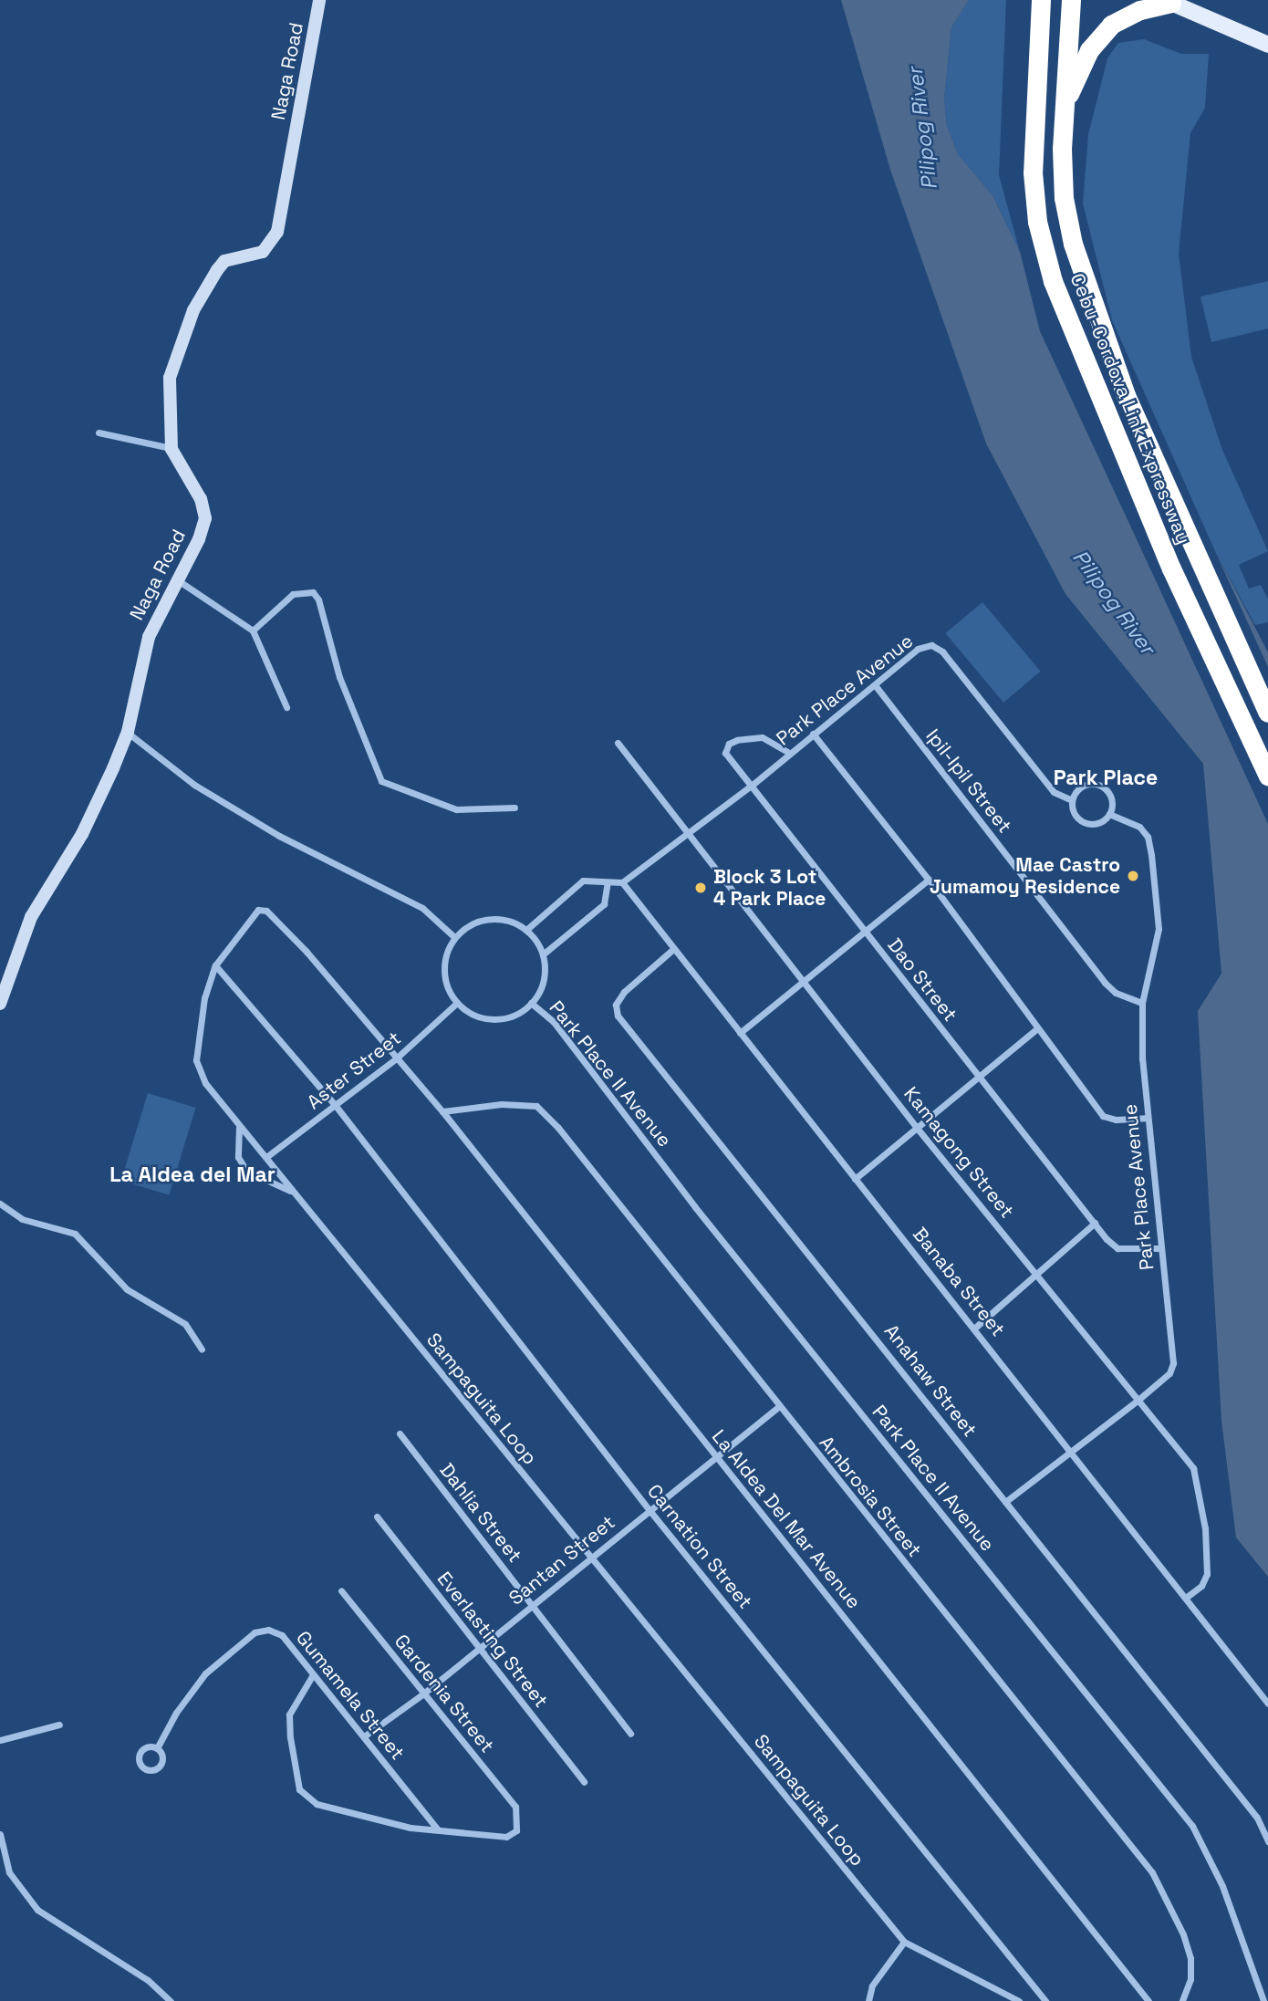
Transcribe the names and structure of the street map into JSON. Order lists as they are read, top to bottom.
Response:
{
  "streets": {
    "highway": ["Cebu-Cordova Link Expressway"],
    "street": [
      "Naga Road",
      "Park Place Avenue",
      "Ipil-Ipil Street",
      "Dao Street",
      "Aster Street",
      "Park Place II Avenue",
      "Kamagong Street",
      "Banaba Street",
      "Anahaw Street",
      "Sampaguita Loop",
      "Ambrosia Street",
      "Dahlia Street",
      "La Aldea Del Mar Avenue",
      "Carnation Street",
      "Santan Street",
      "Everlasting Street",
      "Gardenia Street",
      "Gumamela Street"
    ]
  },
  "crossings": [
    ["Park Place Avenue", "Ipil-Ipil Street"],
    ["Park Place Avenue", "Dao Street"],
    ["Park Place Avenue", "Kamagong Street"],
    ["Park Place Avenue", "Banaba Street"],
    ["Park Place Avenue", "Anahaw Street"],
    ["Aster Street", "Park Place II Avenue"],
    ["Aster Street", "Sampaguita Loop"],
    ["Aster Street", "La Aldea Del Mar Avenue"],
    ["Aster Street", "Carnation Street"],
    ["Kamagong Street", "Banaba Street"],
    ["Banaba Street", "Anahaw Street"],
    ["Sampaguita Loop", "La Aldea Del Mar Avenue"],
    ["Sampaguita Loop", "Carnation Street"],
    ["Sampaguita Loop", "Santan Street"],
    ["Ambrosia Street", "La Aldea Del Mar Avenue"],
    ["Ambrosia Street", "Santan Street"],
    ["Dahlia Street", "Santan Street"],
    ["La Aldea Del Mar Avenue", "Santan Street"],
    ["Carnation Street", "Santan Street"],
    ["Santan Street", "Everlasting Street"],
    ["Santan Street", "Gardenia Street"],
    ["Santan Street", "Gumamela Street"],
    ["Gardenia Street", "Gumamela Street"]
  ],
  "districts": ["Park Place", "La Aldea del Mar"],
  "water": ["Pilipog River"],
  "places": ["Mae Castro Jumamoy Residence", "Block 3 Lot 4 Park Place"]
}
